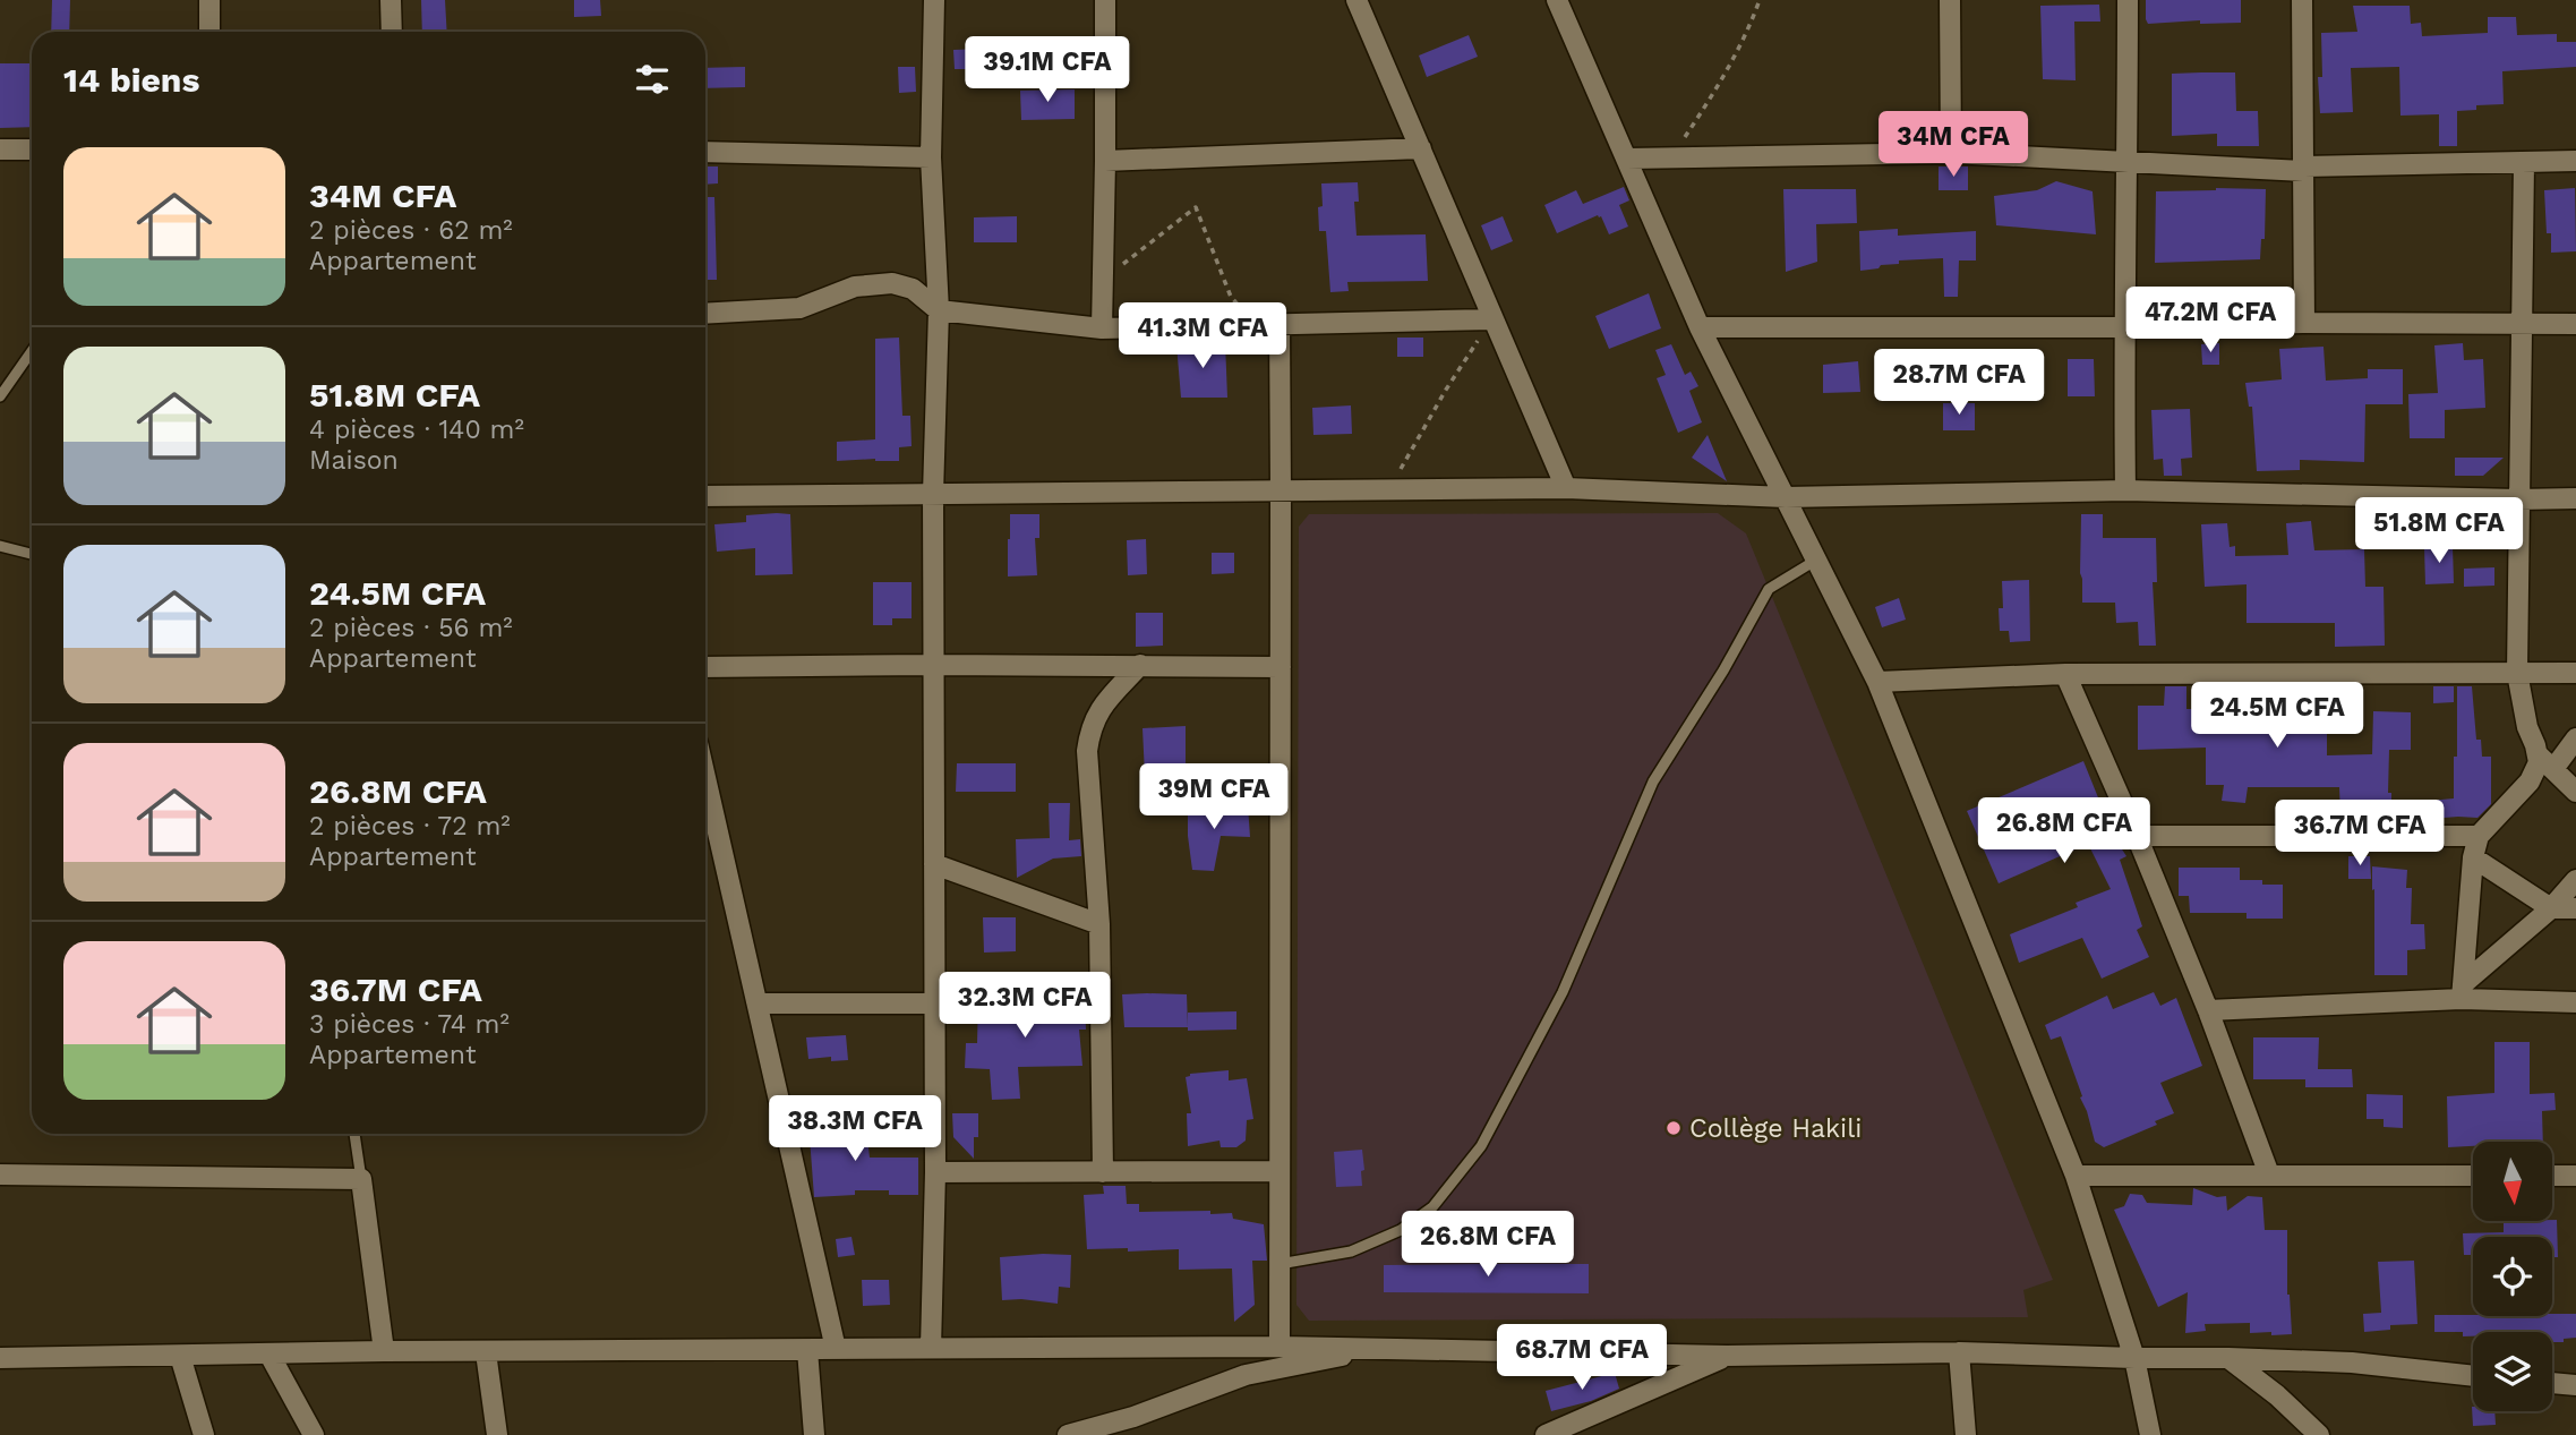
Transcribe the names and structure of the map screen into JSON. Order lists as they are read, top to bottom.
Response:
{
  "places": ["Collège Hakili"],
  "north": "bottom",
  "page": {
    "heading": "14 biens",
    "price": [
      "39.1M CFA",
      "34M CFA",
      "47.2M CFA",
      "41.3M CFA",
      "28.7M CFA",
      "51.8M CFA",
      "24.5M CFA",
      "39M CFA",
      "26.8M CFA",
      "36.7M CFA",
      "32.3M CFA",
      "38.3M CFA",
      "26.8M CFA",
      "68.7M CFA"
    ],
    "list": [
      {
        "name": "34M CFA",
        "note": "2 pièces · 62 m² · Appartement"
      },
      {
        "name": "51.8M CFA",
        "note": "4 pièces · 140 m² · Maison"
      },
      {
        "name": "24.5M CFA",
        "note": "2 pièces · 56 m² · Appartement"
      },
      {
        "name": "26.8M CFA",
        "note": "2 pièces · 72 m² · Appartement"
      },
      {
        "name": "36.7M CFA",
        "note": "3 pièces · 74 m² · Appartement"
      }
    ]
  }
}
